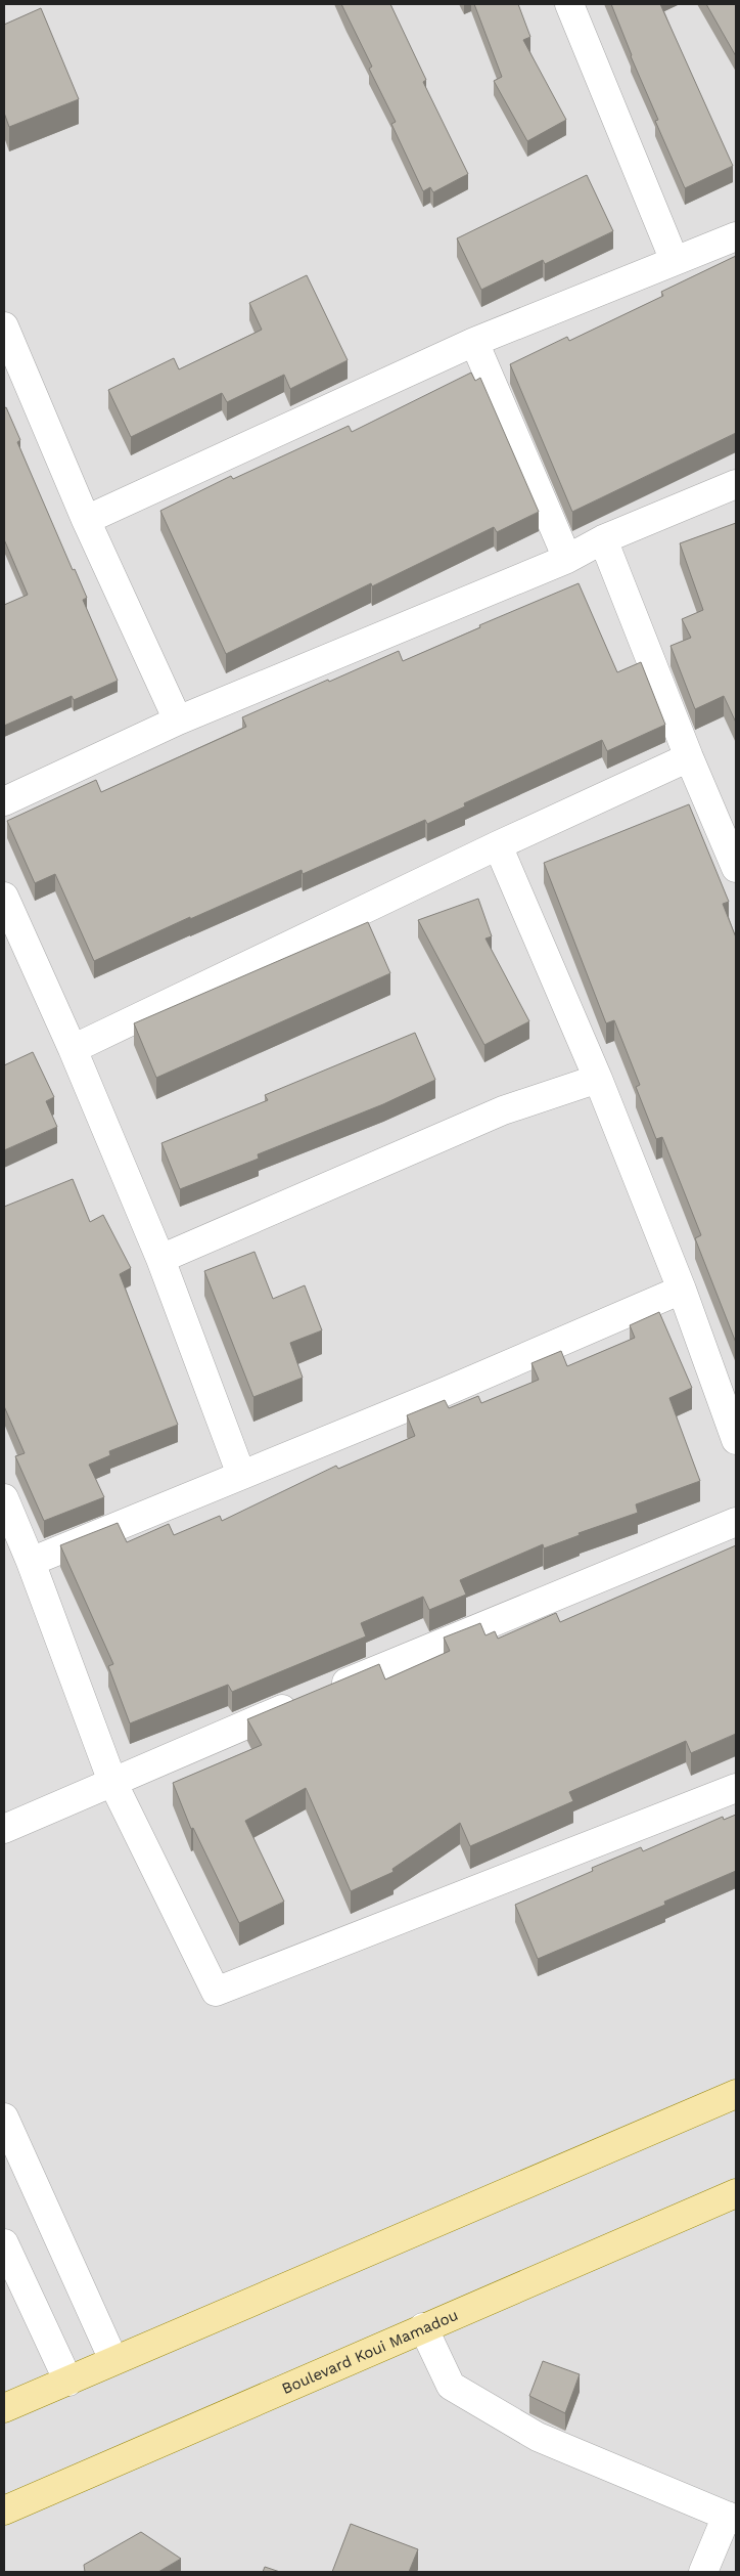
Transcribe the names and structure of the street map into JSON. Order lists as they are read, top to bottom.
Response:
{
  "streets": {
    "main road": ["Boulevard Koui Mamadou"]
  }
}
